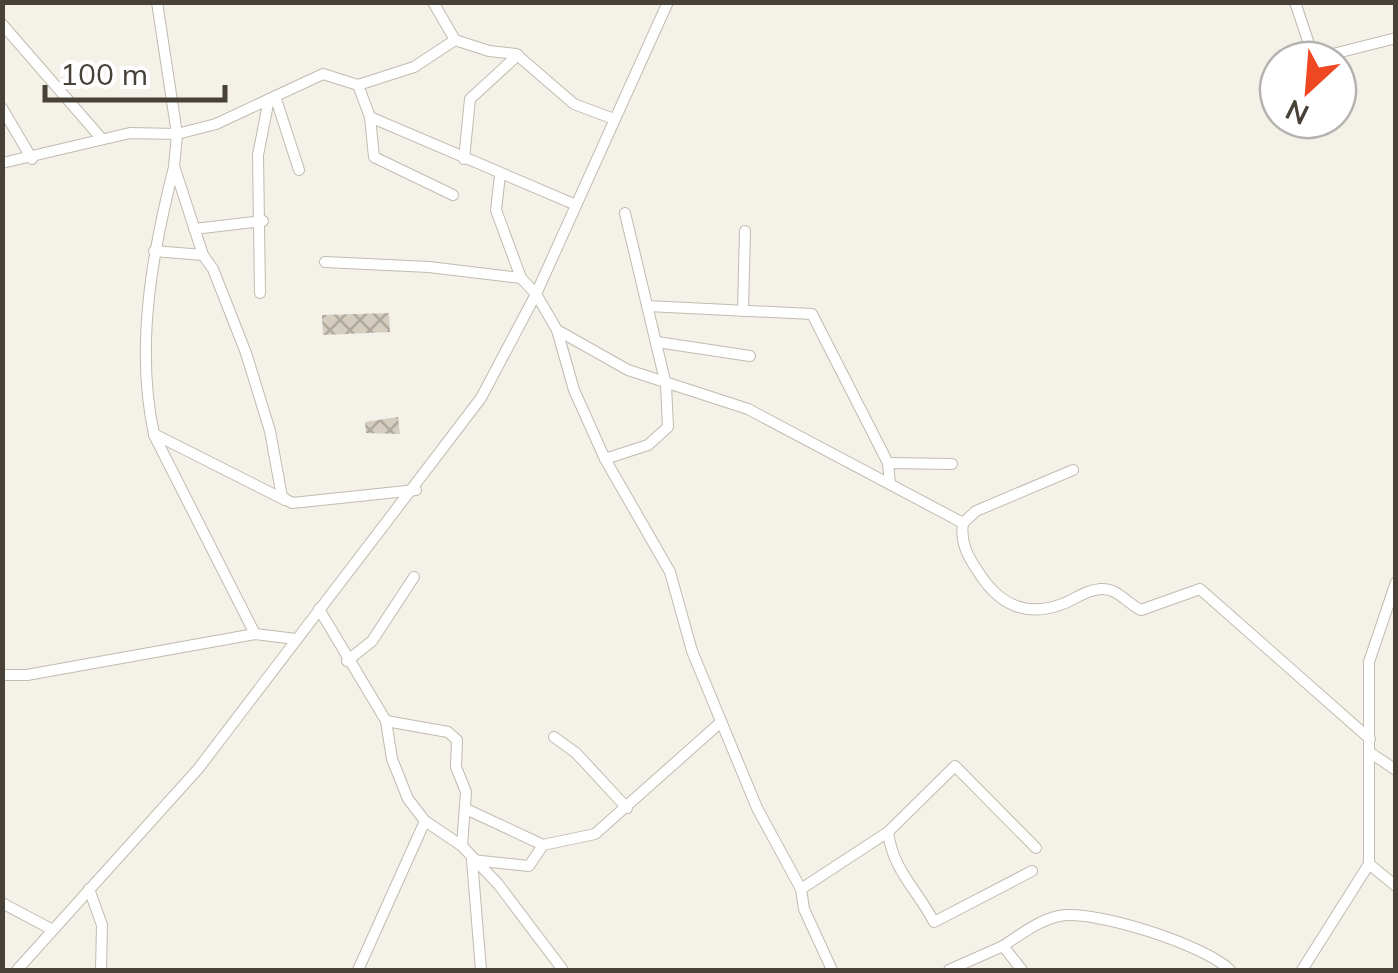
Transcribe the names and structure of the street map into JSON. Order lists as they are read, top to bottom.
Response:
{
  "scale_bar": "100 m",
  "north": "bottom left"
}
